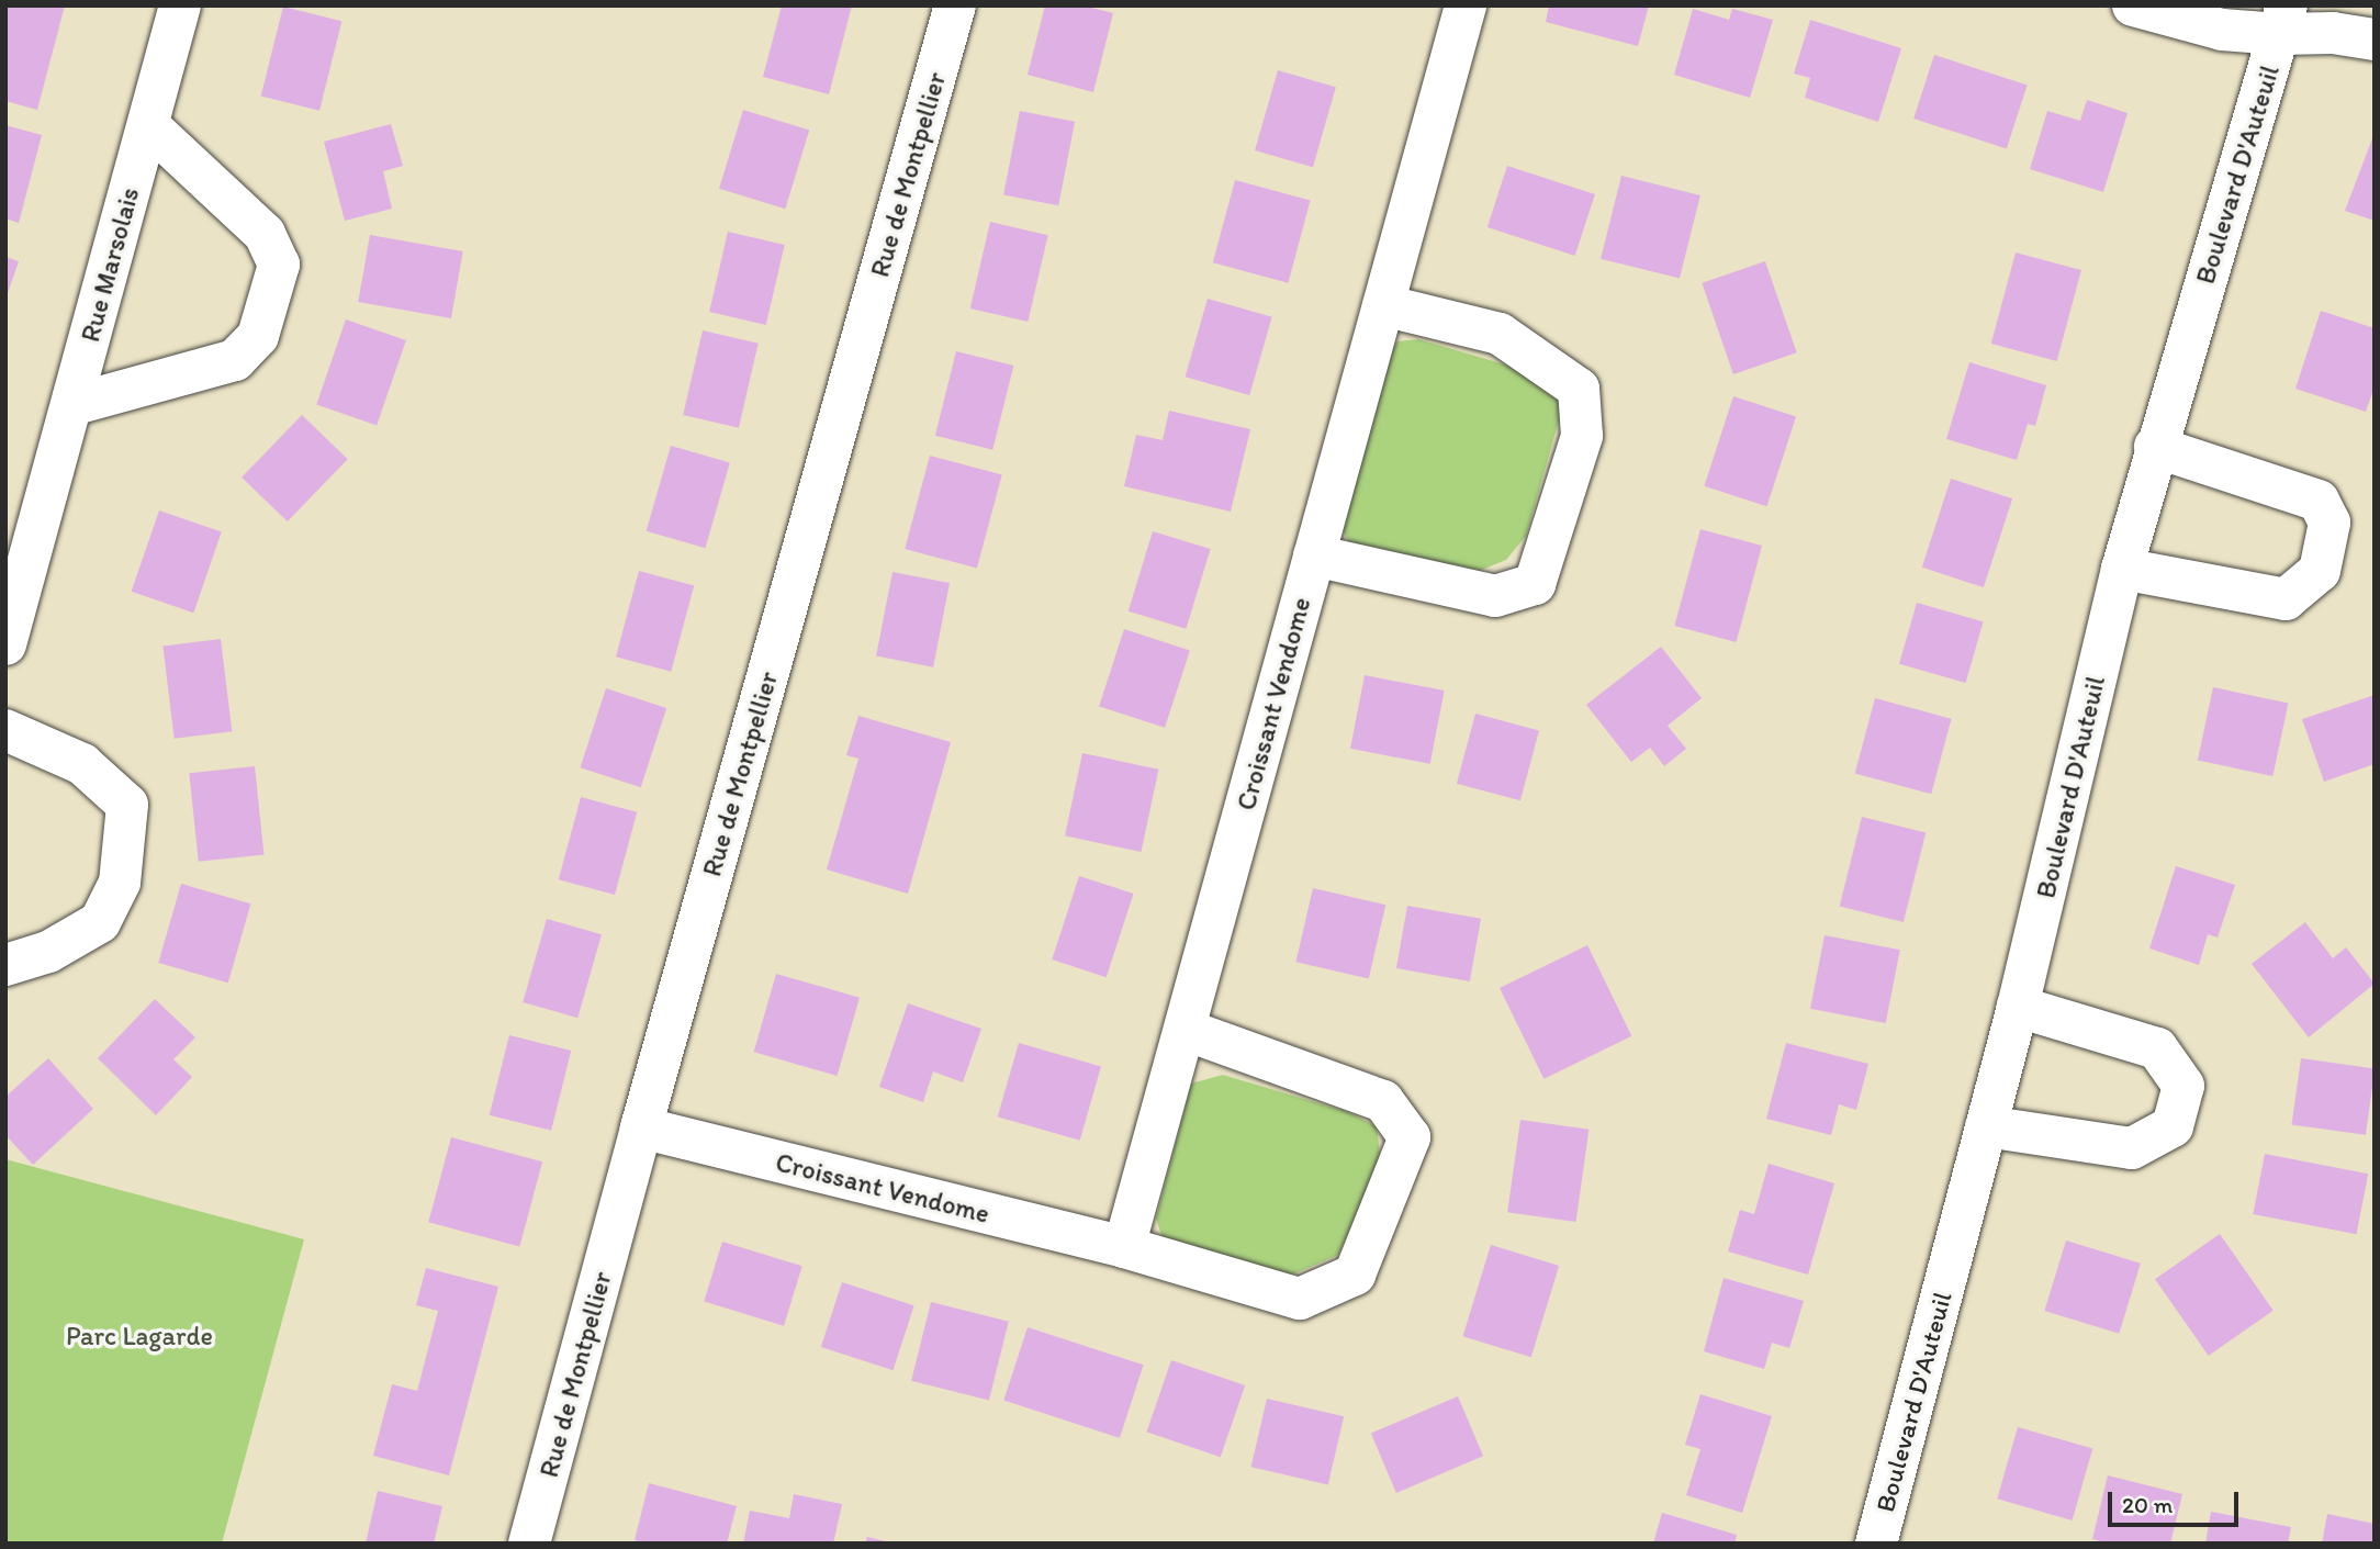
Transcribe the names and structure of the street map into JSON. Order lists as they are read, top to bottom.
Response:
{
  "streets": {
    "street": [
      "Rue de Montpellier",
      "Boulevard D'Auteuil",
      "Rue Marsolais",
      "Croissant Vendome"
    ]
  },
  "crossings": [
    ["Rue de Montpellier", "Croissant Vendome"]
  ],
  "parks": ["Parc Lagarde"],
  "scale_bar": "20 m"
}
